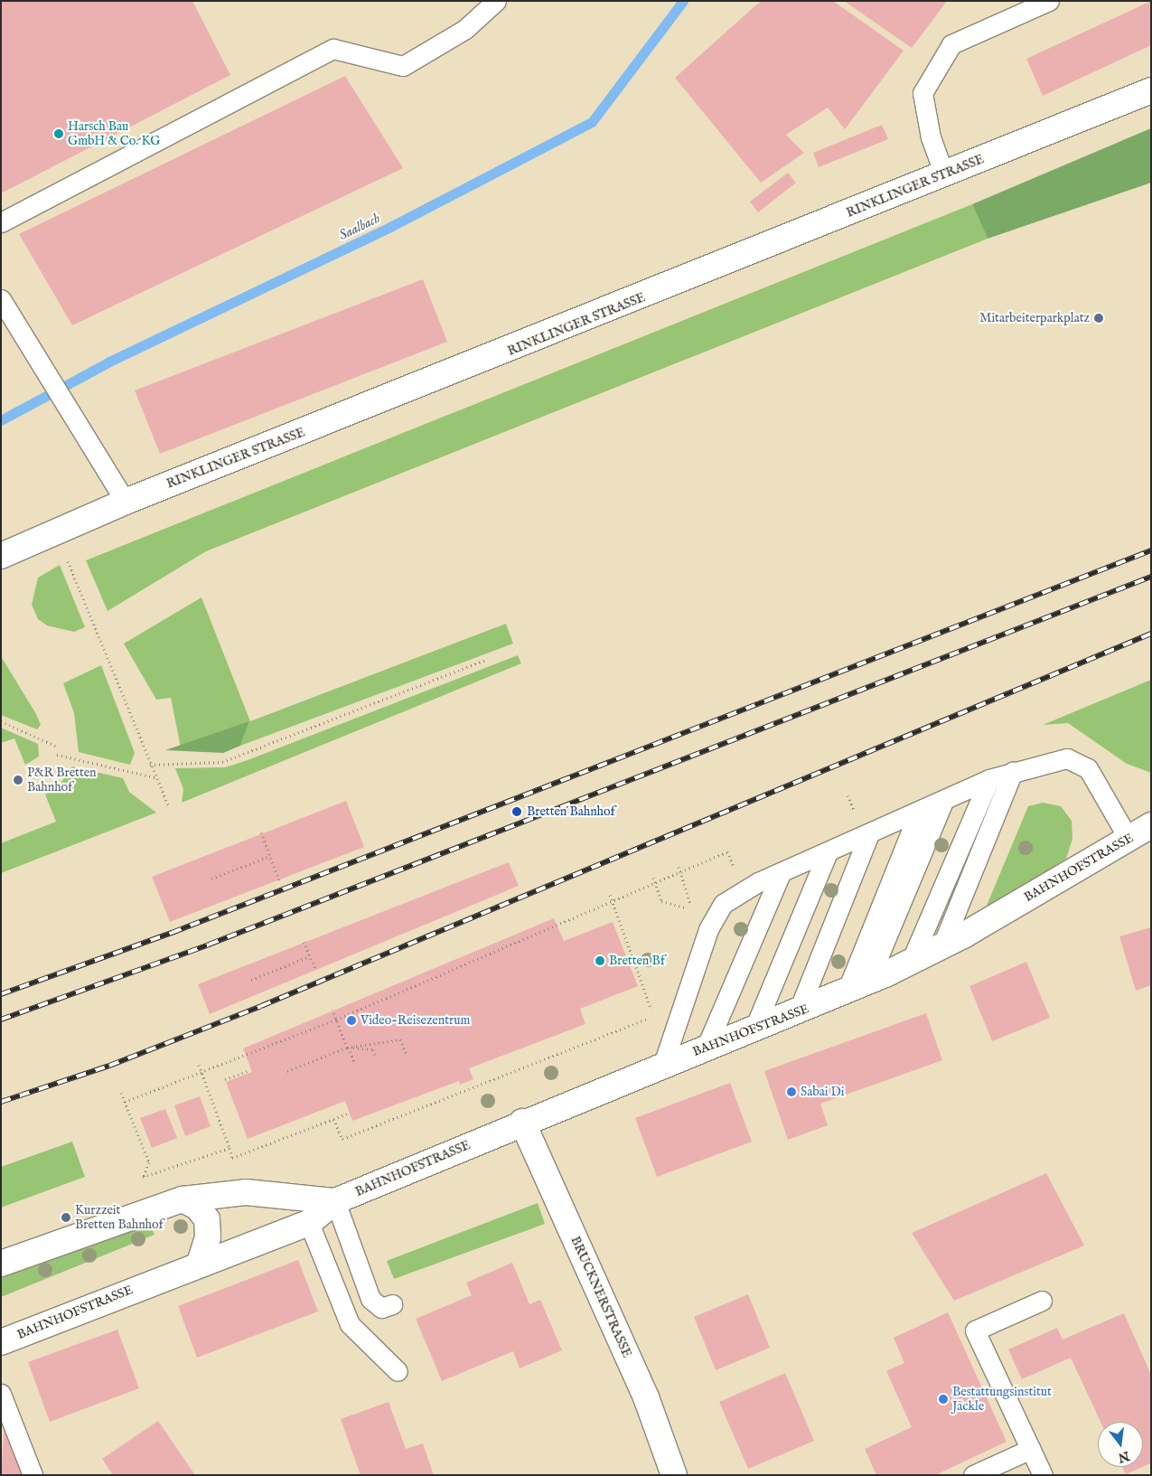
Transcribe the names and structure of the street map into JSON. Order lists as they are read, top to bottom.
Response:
{
  "streets": {
    "street": ["RINKLINGER STRASSE", "BAHNHOFSTRASSE", "BRUCKNERSTRASSE"]
  },
  "crossings": [
    ["BAHNHOFSTRASSE", "BRUCKNERSTRASSE"]
  ],
  "water": ["Saalbach"],
  "places": [
    "Harsch Bau GmbH & Co. KG",
    "Mitarbeiterparkplatz",
    "P&R Bretten Bahnhof",
    "Bretten Bahnhof",
    "Bretten Bf",
    "Video-Reisezentrum",
    "Sabai Di",
    "Kurzzeit Bretten Bahnhof",
    "Bestattungsinstitut Jäckle"
  ],
  "north": "bottom"
}
